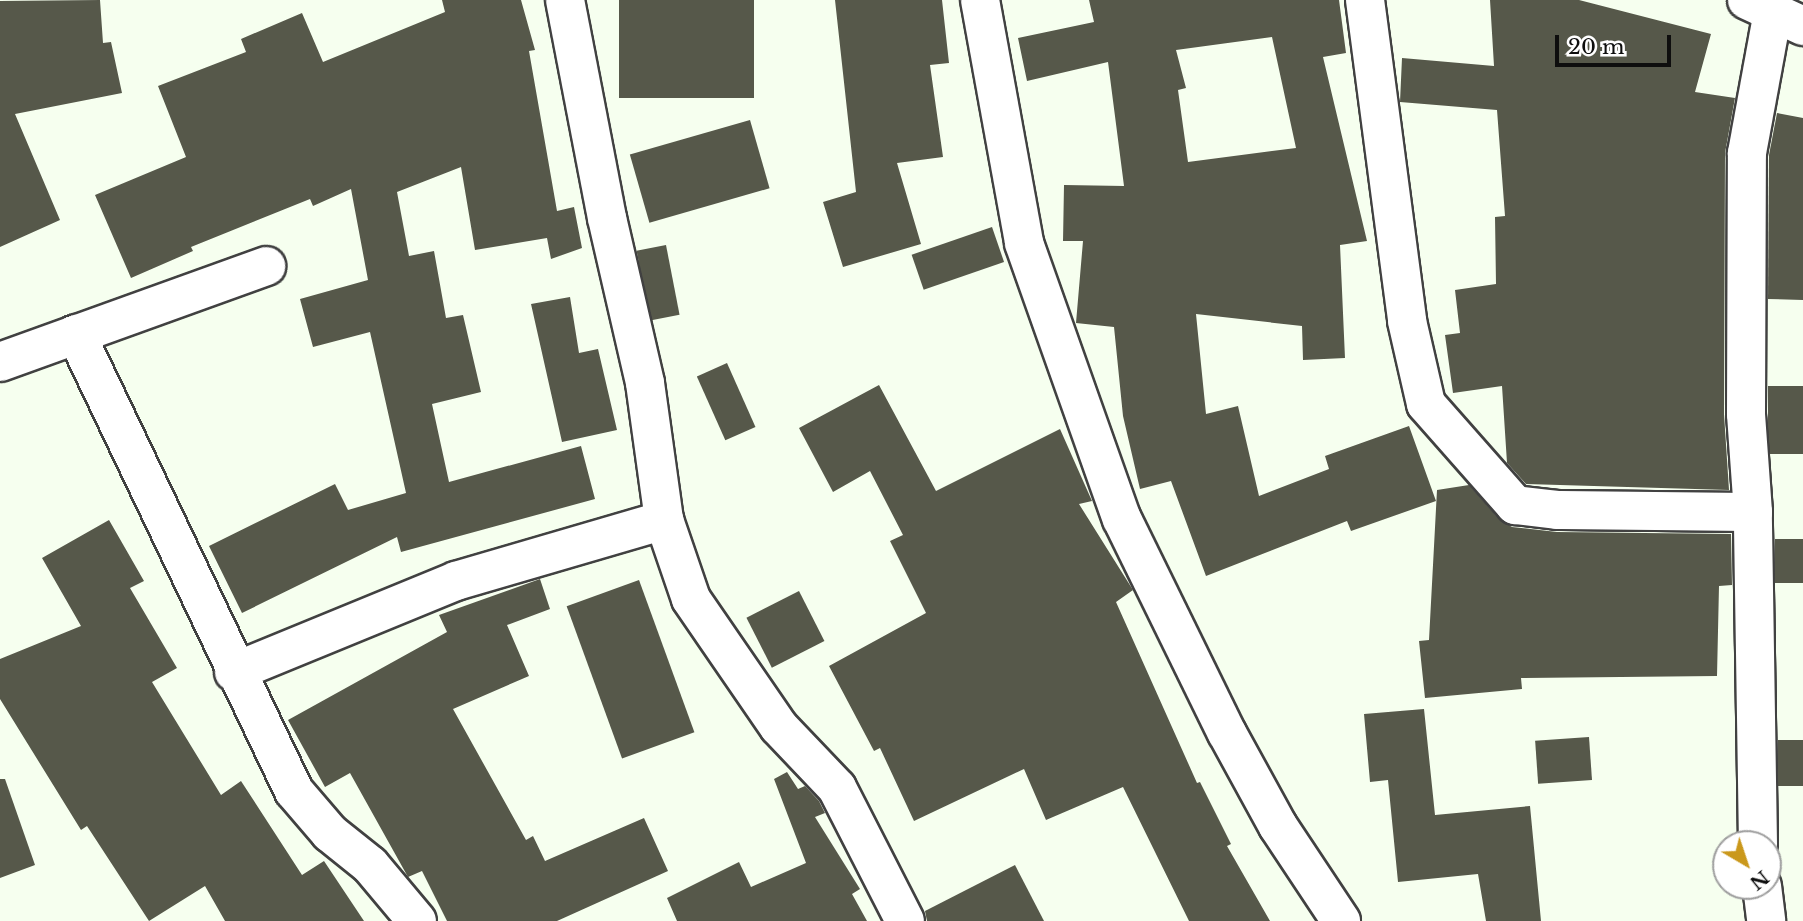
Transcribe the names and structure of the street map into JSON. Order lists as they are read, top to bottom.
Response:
{
  "scale_bar": "20 m",
  "north": "bottom right"
}
